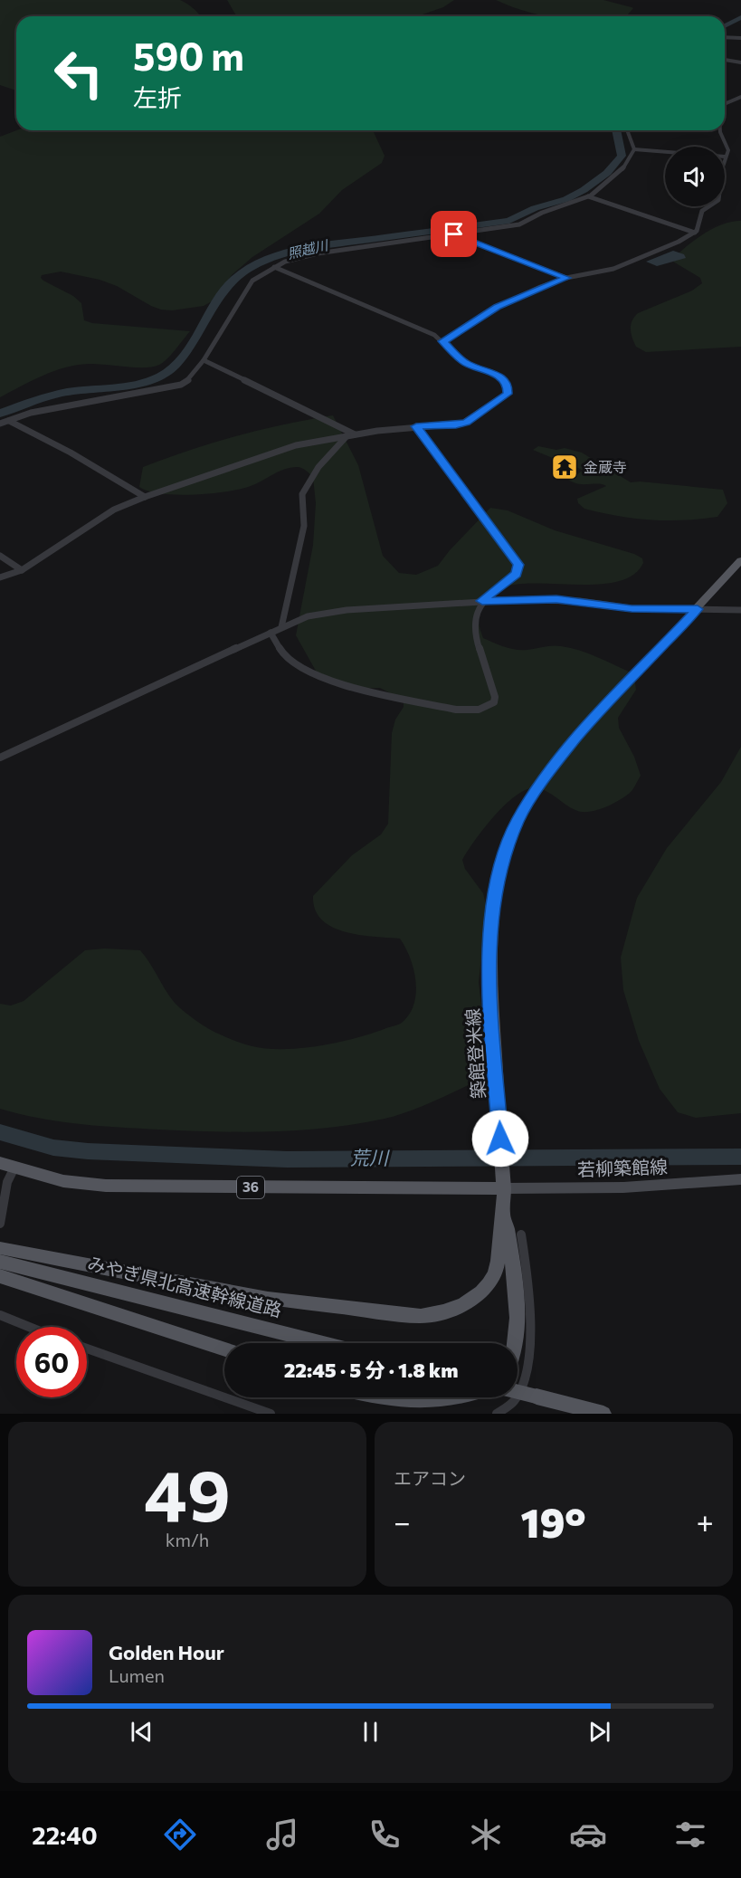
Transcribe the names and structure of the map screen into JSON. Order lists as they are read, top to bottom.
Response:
{
  "streets": {
    "main road": [
      "築館登米線",
      "若柳築館線",
      "36",
      "みやぎ県北高速幹線道路"
    ]
  },
  "crossings": [
    ["築館登米線", "若柳築館線"],
    ["築館登米線", "36"],
    ["若柳築館線", "36"]
  ],
  "water": ["照越川", "荒川"],
  "places": {
    "temple": ["金蔵寺"]
  },
  "page": {
    "turn": ["590 m", "左折"],
    "limit": "60",
    "trip": "22:45 · 5 分 · 1.8 km",
    "tile": [
      ["49", "km/h"],
      "エアコン"
    ],
    "heat": ["−", "19°", "+"],
    "song": ["Golden Hour", "Lumen"],
    "tabs": "22:40"
  }
}
